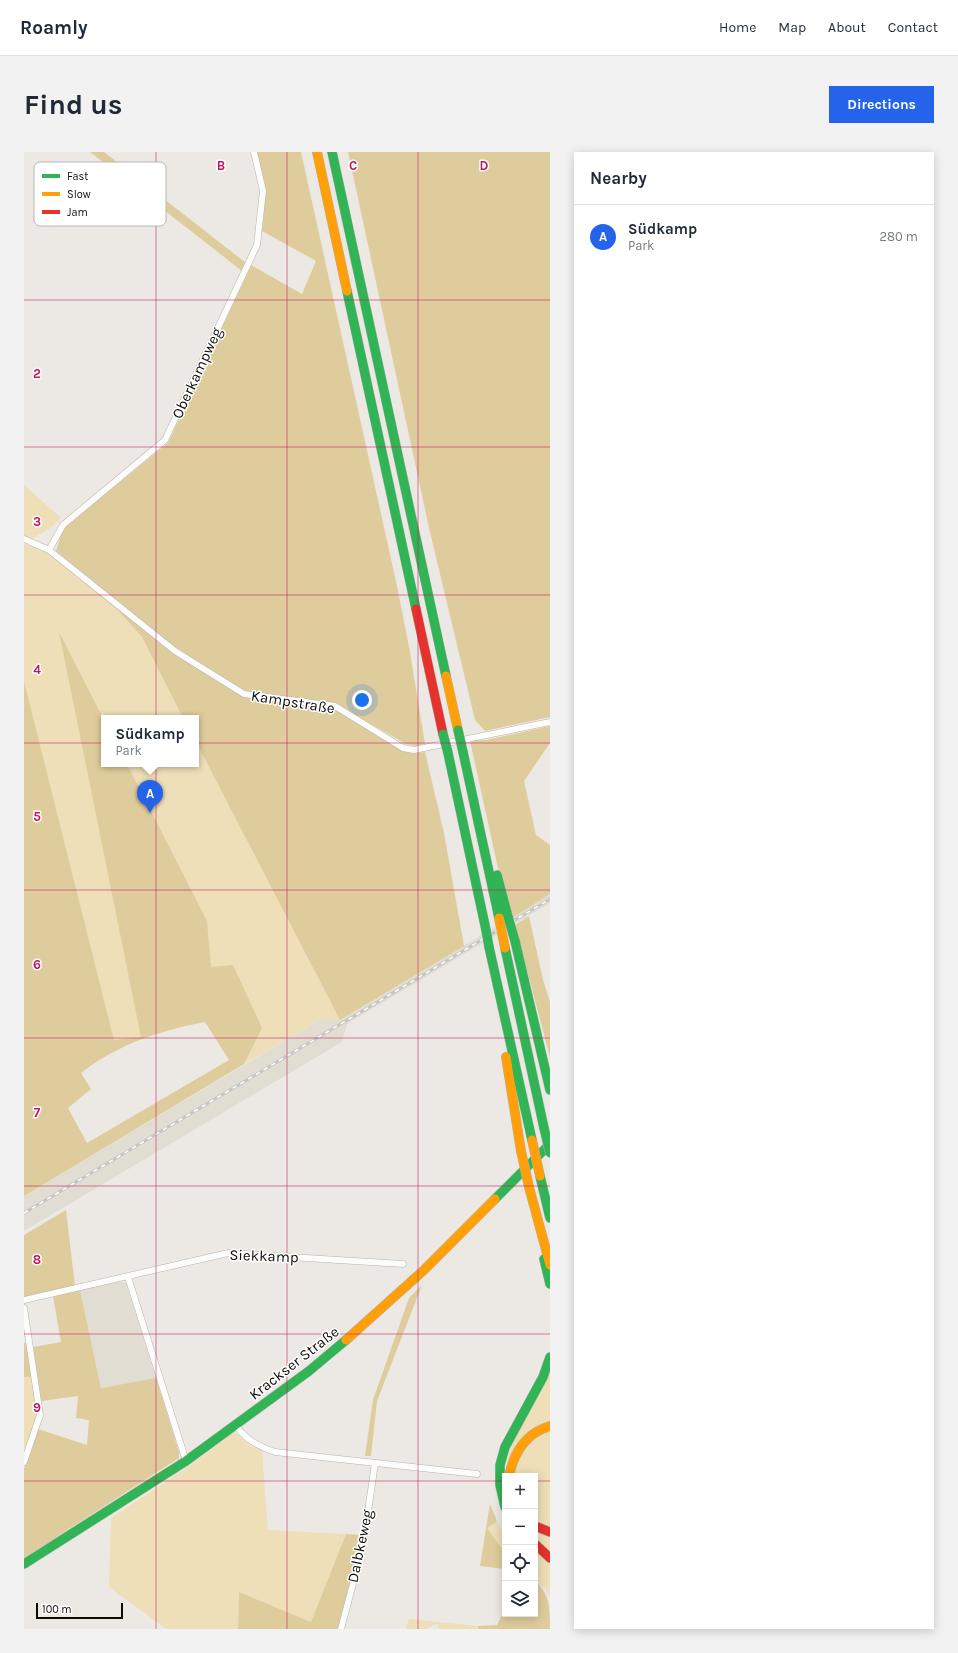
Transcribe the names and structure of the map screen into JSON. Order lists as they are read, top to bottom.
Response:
{
  "streets": {
    "main road": ["Krackser Straße"],
    "street": [
      "Oberkampweg",
      "Kampstraße",
      "Siekkamp",
      "Dalbkeweg"
    ]
  },
  "crossings": [
    ["Oberkampweg", "Kampstraße"]
  ],
  "legend": ["Fast", "Slow", "Jam"],
  "scale_bar": "100 m",
  "page": {
    "header": "Roamly",
    "nav": [
      "Home",
      "Map",
      "About",
      "Contact"
    ],
    "buttons": "Directions",
    "title": "Find us",
    "heading": "Nearby",
    "list": [
      {
        "mark": "A",
        "name": "Südkamp",
        "note": "Park",
        "value": "280 m"
      }
    ],
    "popup": ["Südkamp", "Park"],
    "pins": "A",
    "map_buttons": ["+", "−"],
    "scale": "100 m"
  },
  "grid": {
    "columns": ["B", "C", "D"],
    "rows": [
      "2",
      "3",
      "4",
      "5",
      "6",
      "7",
      "8",
      "9"
    ]
  }
}
